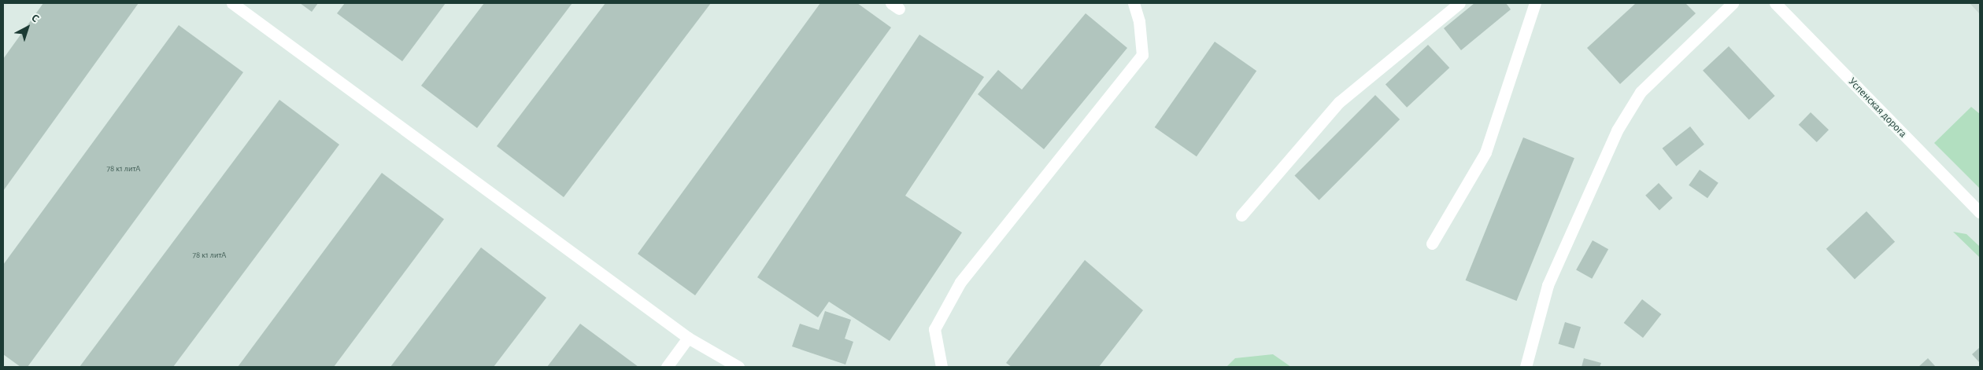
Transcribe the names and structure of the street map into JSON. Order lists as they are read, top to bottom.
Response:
{
  "streets": {
    "street": ["Успенская дорога"]
  },
  "house_numbers": ["78 к1 литА", "78 к1 литА"],
  "north": "top right"
}
